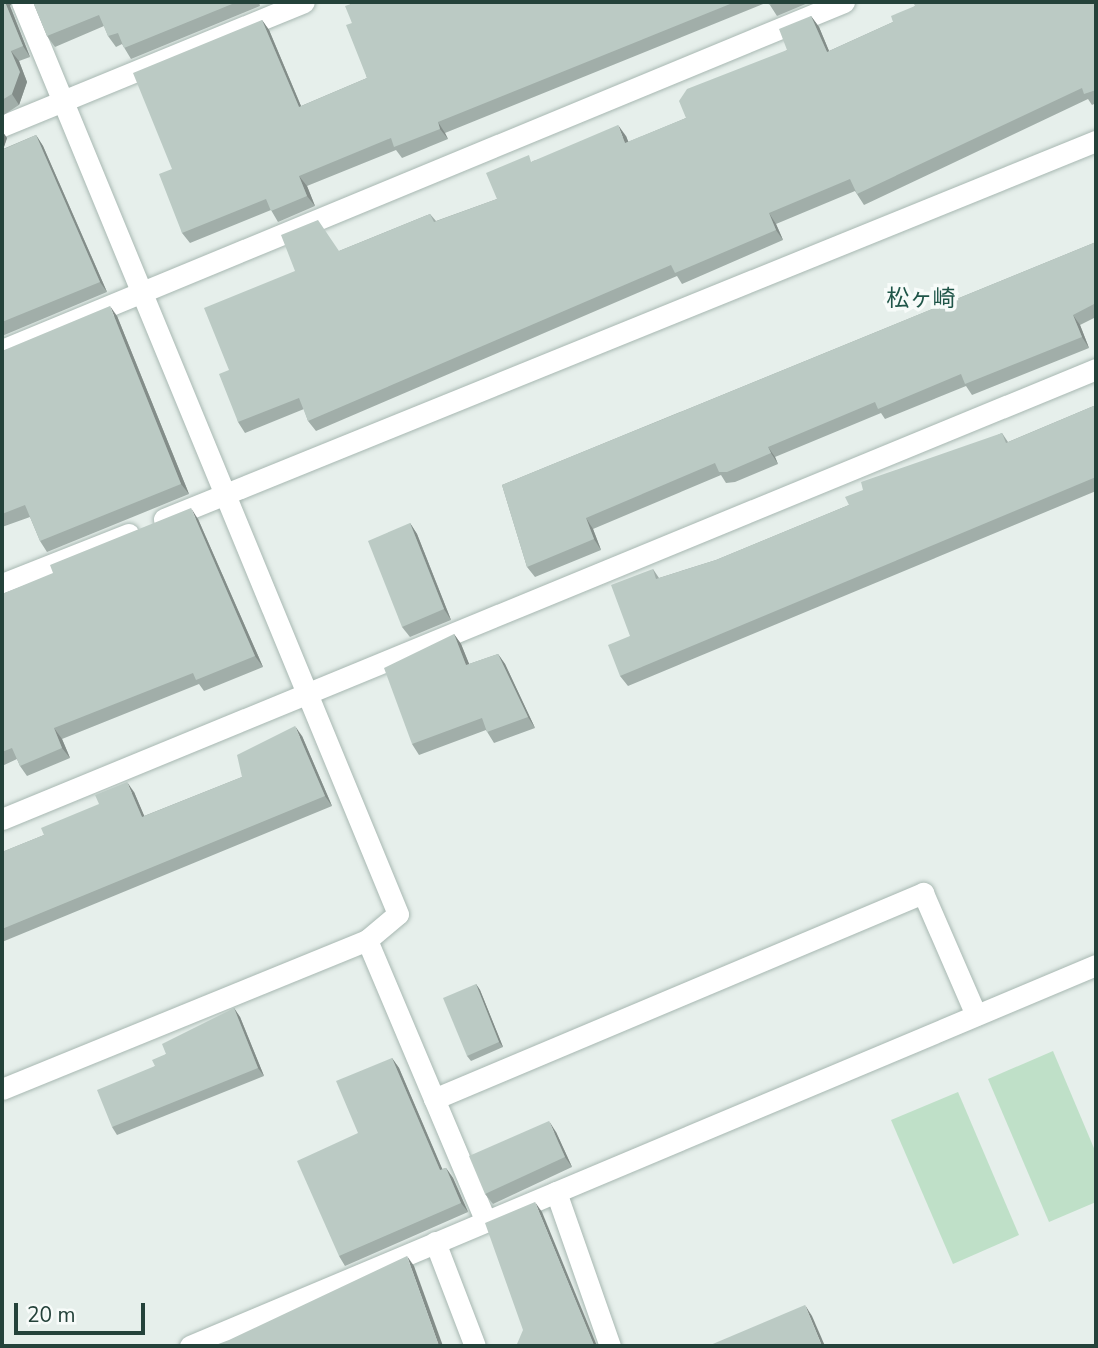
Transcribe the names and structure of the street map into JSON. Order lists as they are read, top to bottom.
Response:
{
  "districts": ["松ヶ崎"],
  "scale_bar": "20 m"
}
